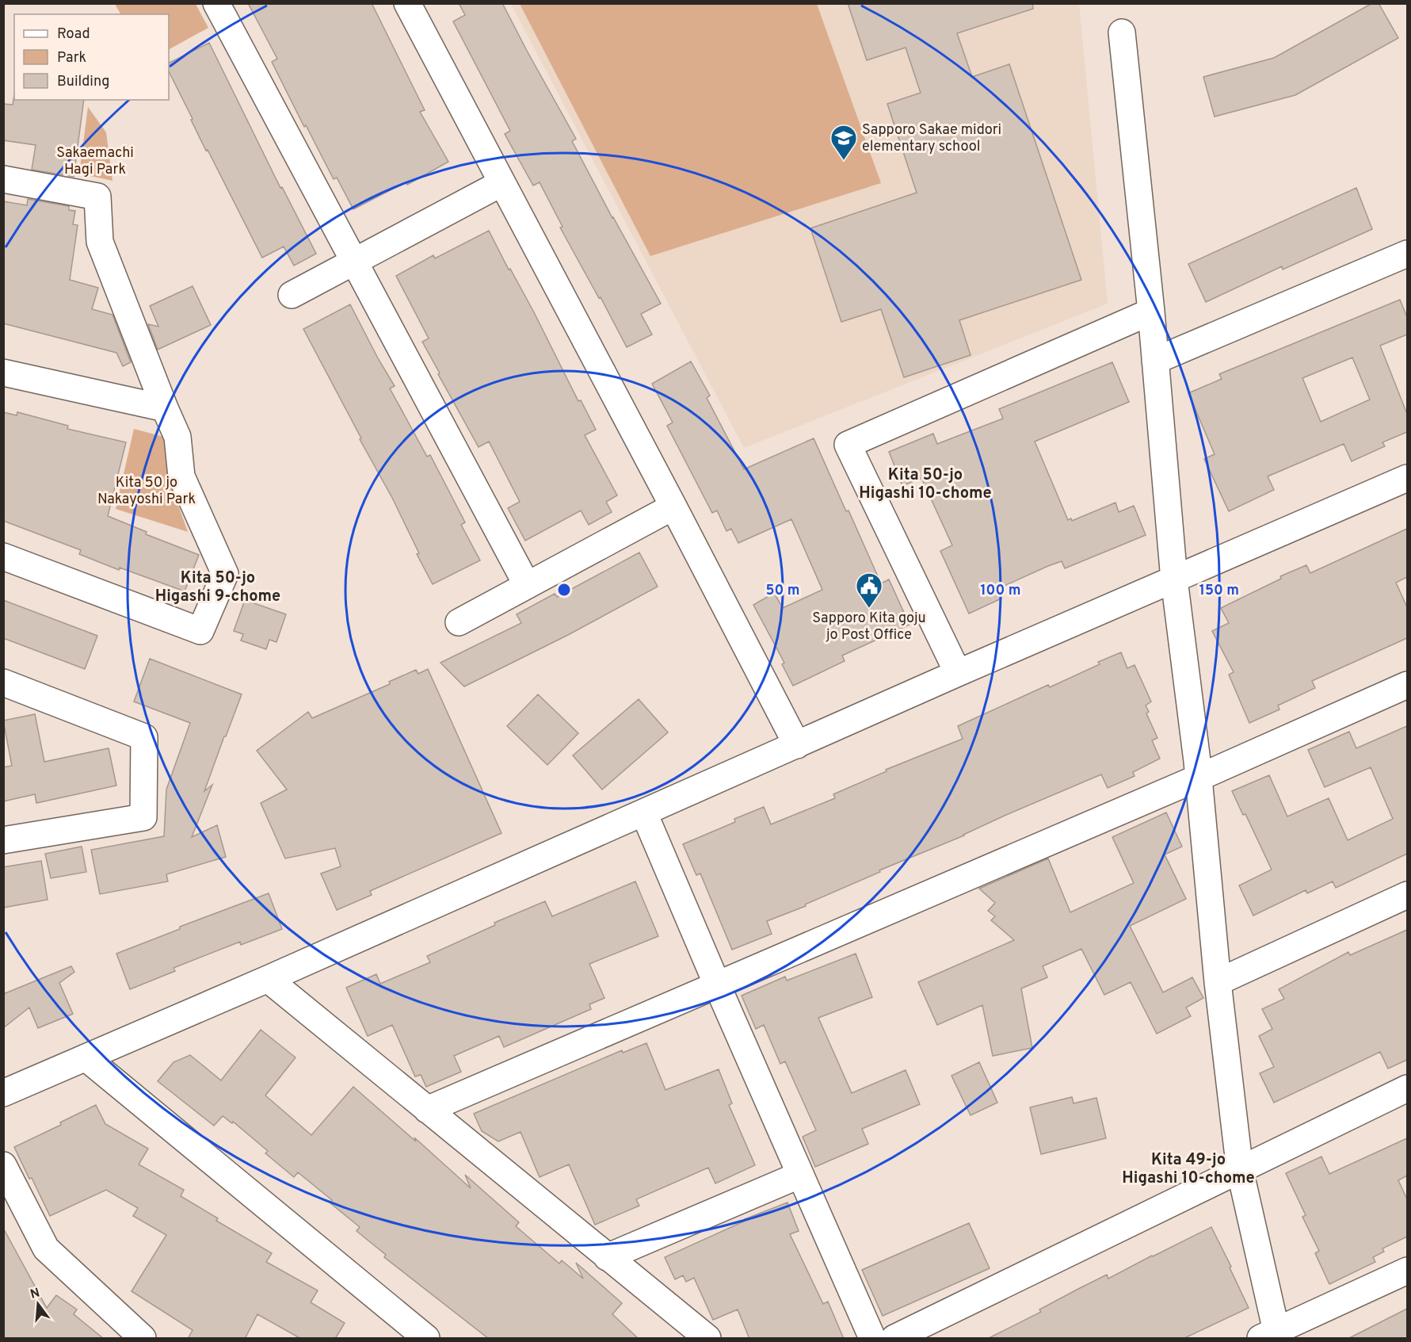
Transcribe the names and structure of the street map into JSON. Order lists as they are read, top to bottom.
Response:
{
  "districts": ["Kita 50-jo Higashi 10-chome", "Kita 50-jo Higashi 9-chome", "Kita 49-jo Higashi 10-chome"],
  "parks": ["Sakaemachi Hagi Park", "Kita 50 jo Nakayoshi Park"],
  "places": {
    "school or university": ["Sapporo Sakae midori elementary school"],
    "public building": ["Sapporo Kita goju jo Post Office"]
  },
  "legend": ["Road", "Park", "Building"],
  "north": "top",
  "rings": ["50 m", "100 m", "150 m"]
}
